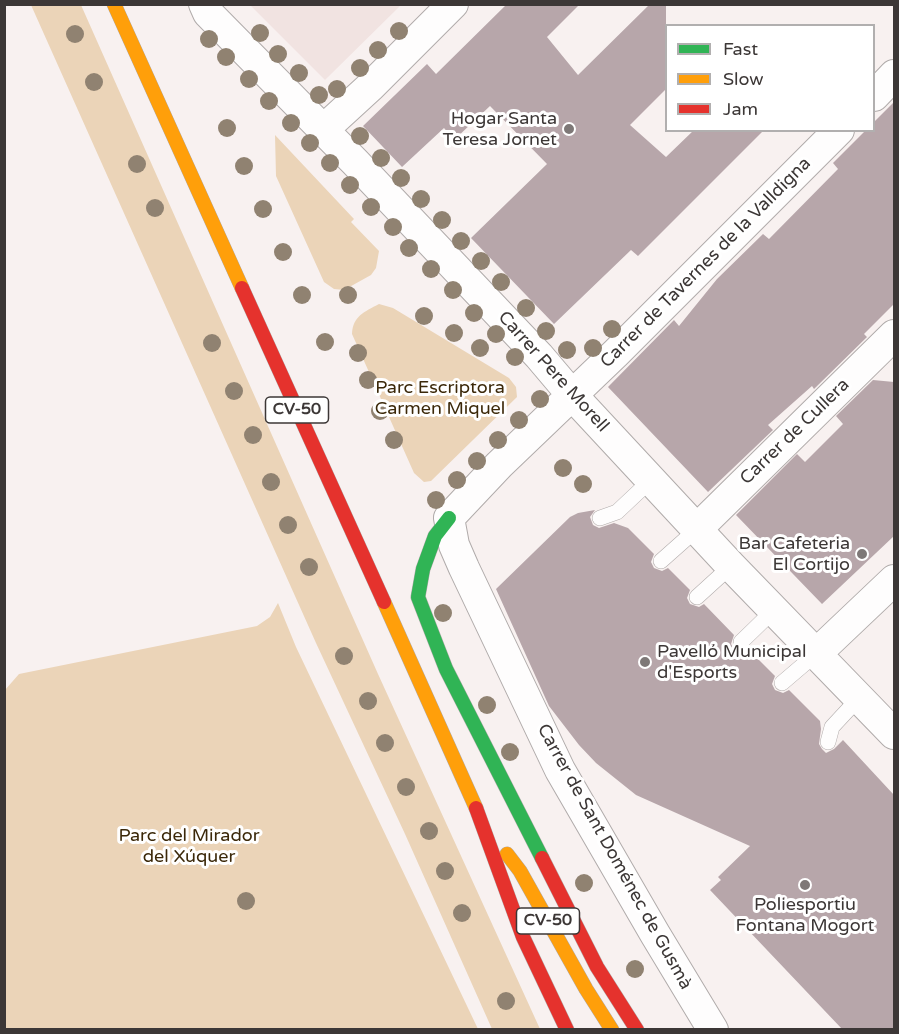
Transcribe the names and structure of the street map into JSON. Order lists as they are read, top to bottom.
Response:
{
  "streets": {
    "main road": ["CV-50"],
    "street": [
      "Carrer de Tavernes de la Valldigna",
      "Carrer Pere Morell",
      "Carrer de Cullera",
      "Carrer de Sant Doménec de Gusmà"
    ]
  },
  "crossings": [
    ["Carrer de Tavernes de la Valldigna", "Carrer Pere Morell"],
    ["Carrer de Tavernes de la Valldigna", "Carrer de Sant Doménec de Gusmà"],
    ["Carrer Pere Morell", "Carrer de Cullera"]
  ],
  "parks": ["Parc Escriptora Carmen Miquel", "Parc del Mirador del Xúquer"],
  "places": [
    "Hogar Santa Teresa Jornet",
    "Bar Cafeteria El Cortijo",
    "Pavelló Municipal d'Esports",
    "Poliesportiu Fontana Mogort"
  ],
  "legend": ["Fast", "Slow", "Jam"]
}
